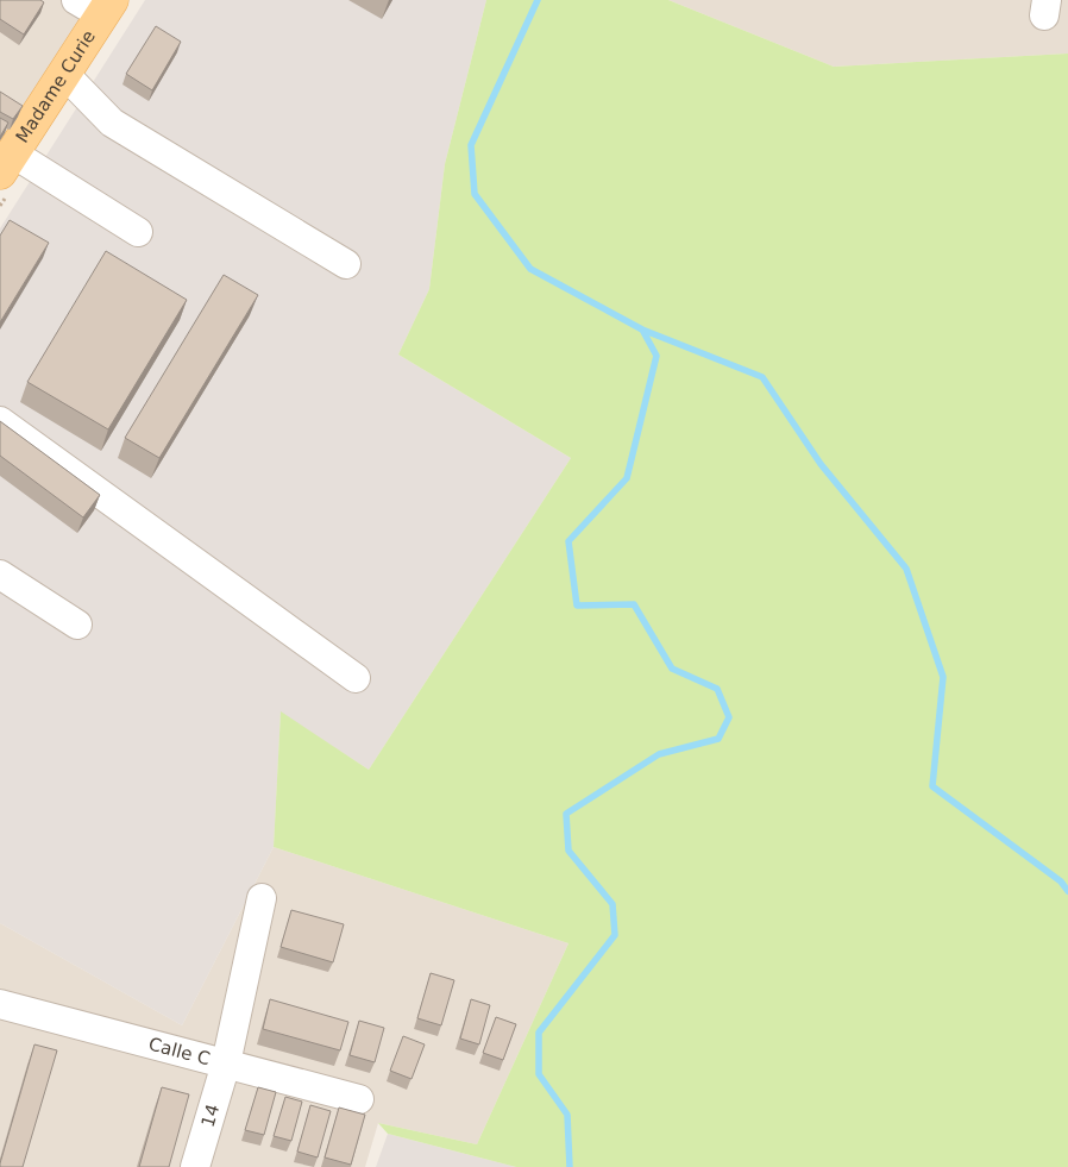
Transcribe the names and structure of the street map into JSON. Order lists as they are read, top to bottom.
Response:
{
  "streets": {
    "main road": ["Madame Curie"],
    "street": ["Calle C", "14"]
  },
  "crossings": [
    ["Calle C", "14"]
  ]
}
